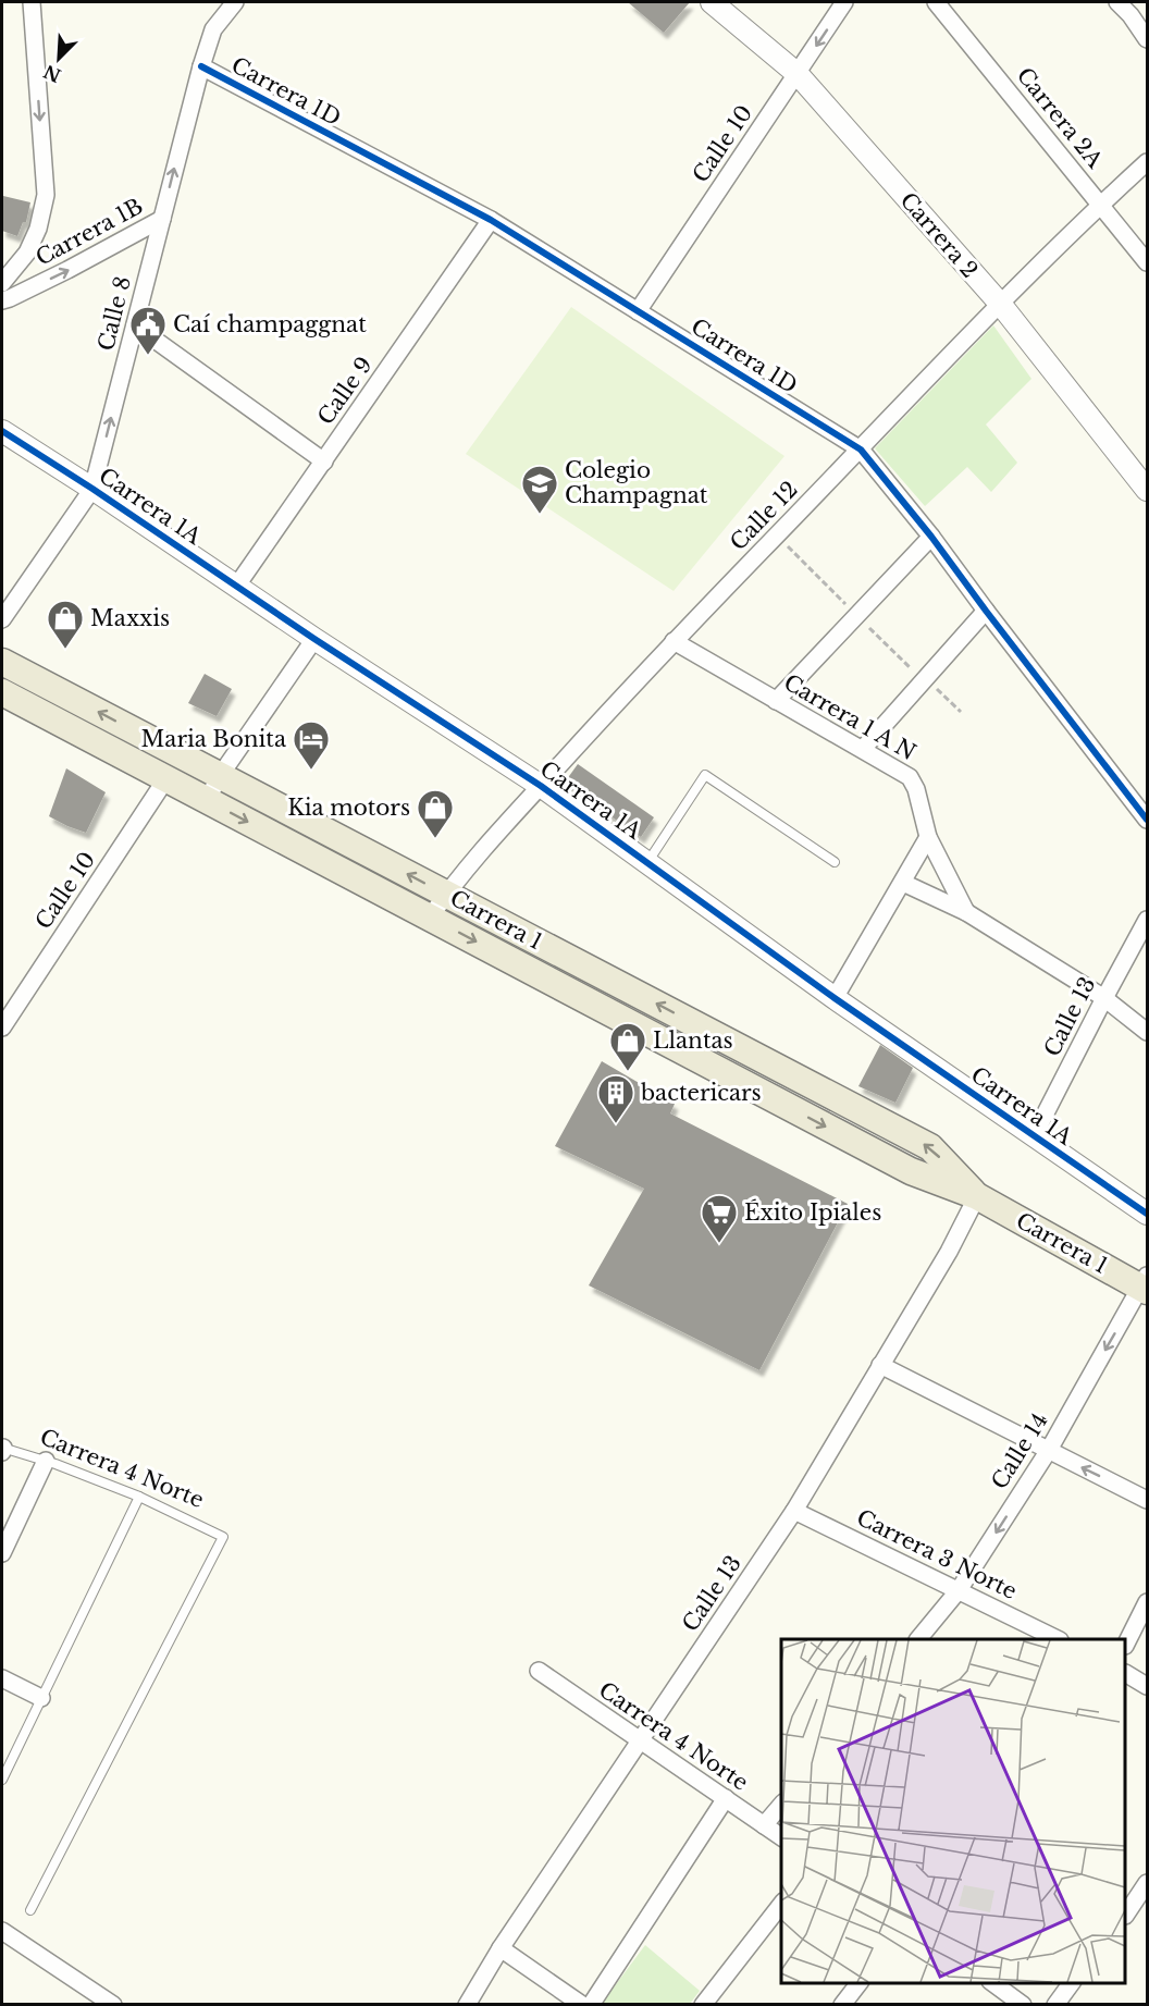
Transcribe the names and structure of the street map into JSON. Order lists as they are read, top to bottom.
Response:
{
  "streets": {
    "main road": ["Carrera 1"],
    "street": [
      "Carrera 1D",
      "Carrera 2A",
      "Calle 10",
      "Carrera 1B",
      "Carrera 2",
      "Calle 8",
      "Calle 9",
      "Carrera 1A",
      "Calle 12",
      "Carrera 1 A N",
      "Calle 13",
      "Calle 14",
      "Carrera 4 Norte",
      "Carrera 3 Norte"
    ]
  },
  "crossings": [
    ["Carrera 1D", "Calle 10"],
    ["Carrera 1D", "Calle 8"],
    ["Carrera 1D", "Calle 9"],
    ["Carrera 1D", "Calle 12"],
    ["Carrera 2A", "Calle 12"],
    ["Calle 10", "Carrera 2"],
    ["Calle 10", "Carrera 1"],
    ["Carrera 1B", "Calle 8"],
    ["Carrera 2", "Calle 12"],
    ["Calle 8", "Carrera 1A"],
    ["Calle 9", "Carrera 1A"],
    ["Carrera 1A", "Calle 12"],
    ["Carrera 1A", "Calle 13"],
    ["Calle 12", "Carrera 1 A N"],
    ["Calle 12", "Carrera 1"],
    ["Carrera 1", "Calle 13"],
    ["Carrera 1", "Calle 14"],
    ["Calle 13", "Carrera 4 Norte"],
    ["Calle 13", "Carrera 3 Norte"],
    ["Calle 14", "Carrera 3 Norte"]
  ],
  "one_way": ["Carrera 1B", "Calle 8", "Calle 14"],
  "places": {
    "public building": ["Caí champaggnat"],
    "school or university": ["Colegio Champagnat"],
    "shop": ["Maxxis", "Kia motors", "Llantas"],
    "hotel": ["Maria Bonita"],
    "building": ["bactericars"],
    "supermarket": ["Éxito Ipiales"]
  },
  "north": "bottom left"
}
